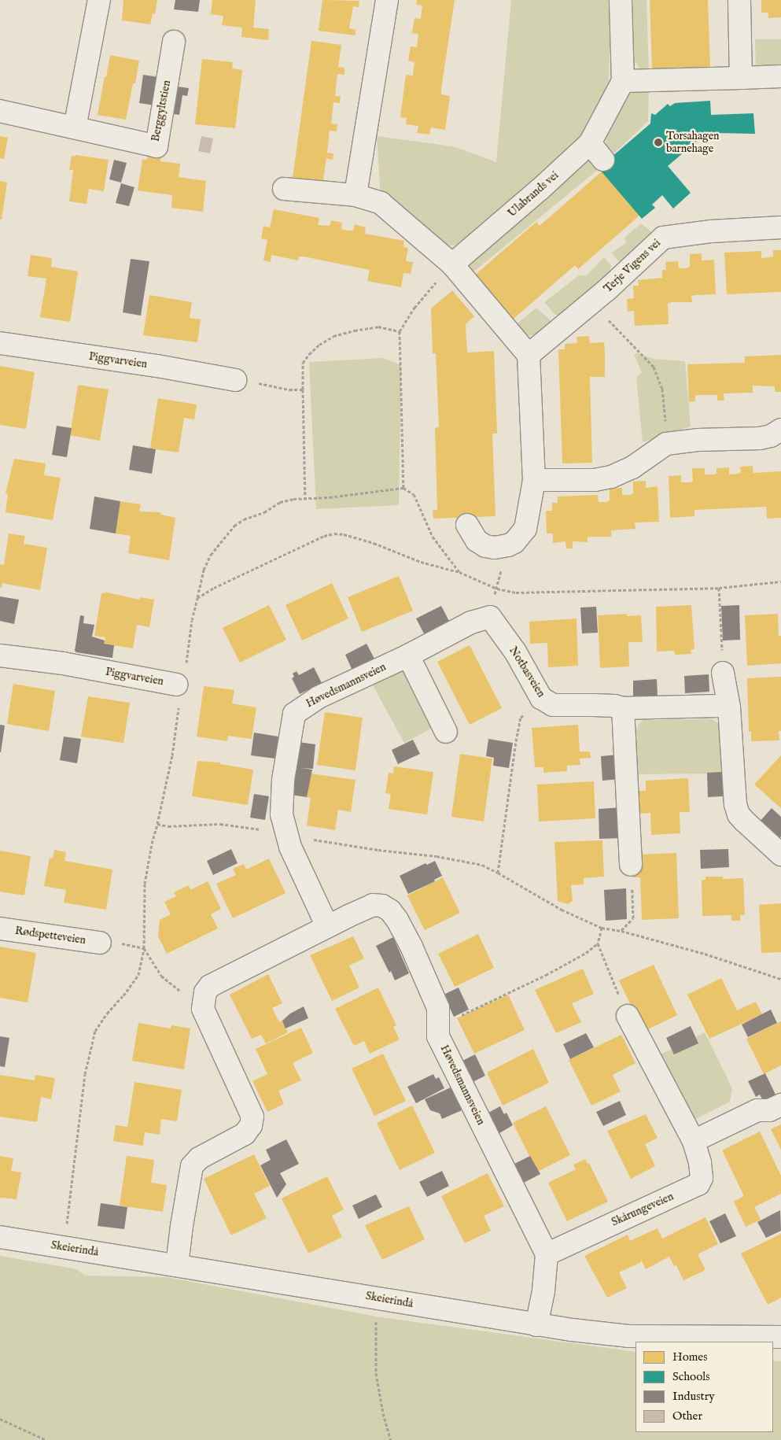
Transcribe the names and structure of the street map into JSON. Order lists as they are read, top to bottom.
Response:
{
  "streets": {
    "street": [
      "Berggyltstien",
      "Ulabrands vei",
      "Terje Vigens vei",
      "Piggvarveien",
      "Notbasveien",
      "Høvedsmannsveien",
      "Rødspetteveien",
      "Skårungeveien",
      "Skeierindå"
    ]
  },
  "crossings": [
    ["Notbasveien", "Høvedsmannsveien"],
    ["Høvedsmannsveien", "Skårungeveien"]
  ],
  "places": ["Torsahagen barnehage"],
  "legend": [
    "Homes",
    "Schools",
    "Industry",
    "Other"
  ]
}
